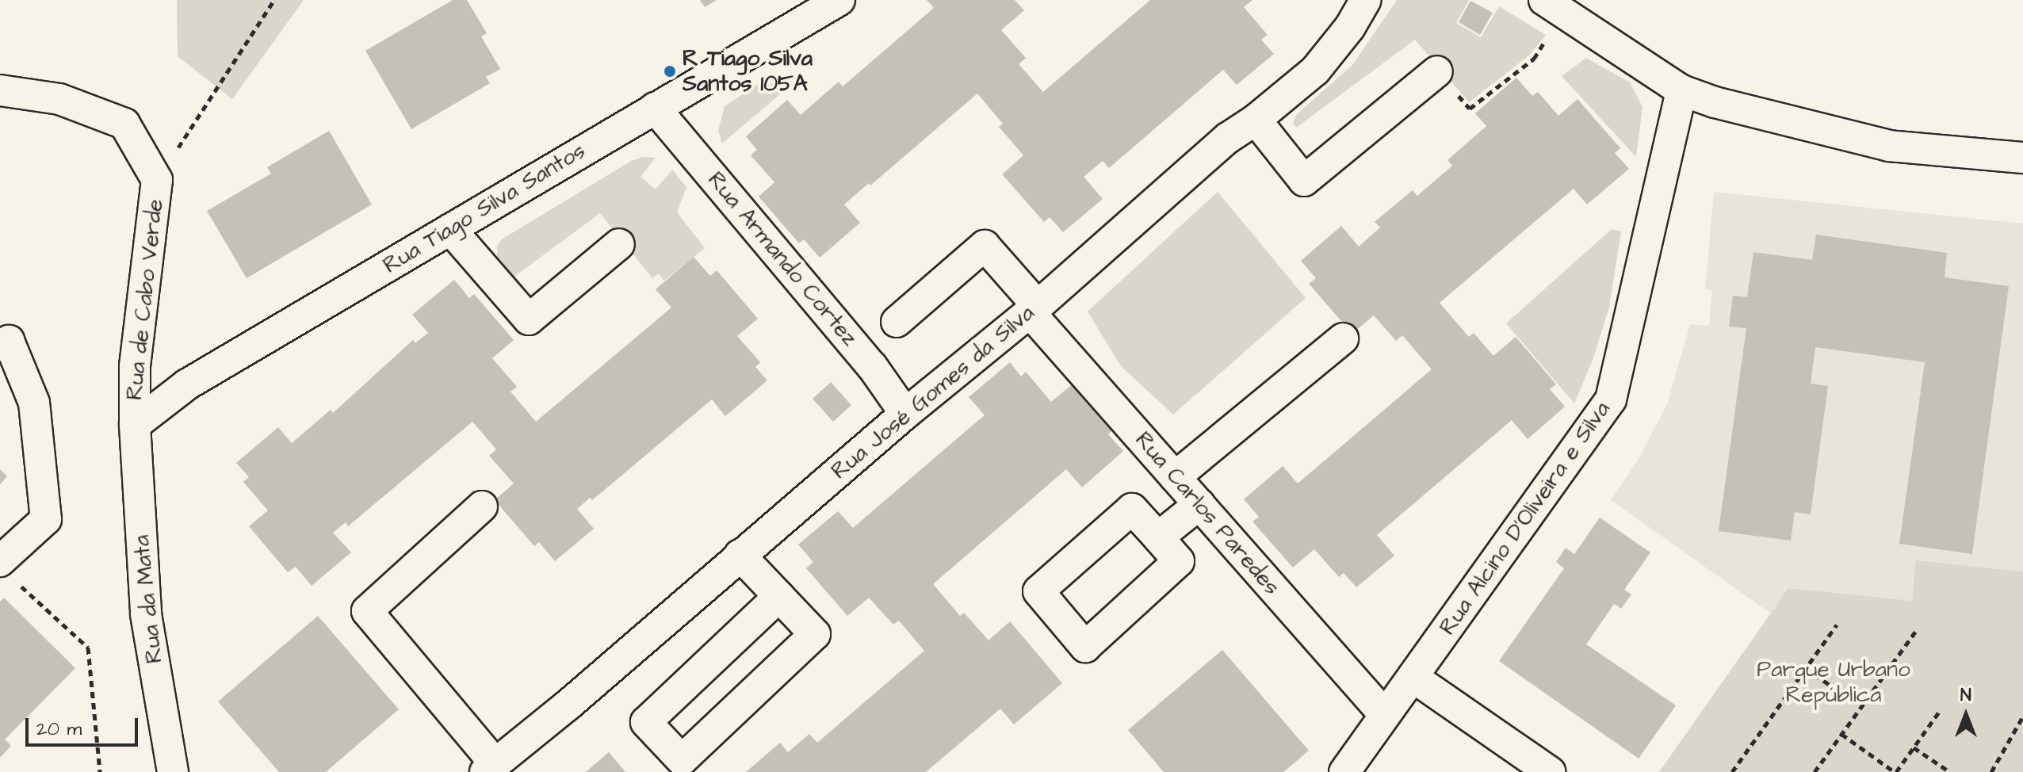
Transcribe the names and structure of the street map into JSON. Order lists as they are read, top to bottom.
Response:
{
  "streets": {
    "street": [
      "Rua Tiago Silva Santos",
      "Rua Armando Cortez",
      "Rua de Cabo Verde",
      "Rua José Gomes da Silva",
      "Rua Carlos Paredes",
      "Rua Alcino D'Oliveira e Silva",
      "Rua da Mata"
    ]
  },
  "crossings": [
    ["Rua Tiago Silva Santos", "Rua Armando Cortez"],
    ["Rua Tiago Silva Santos", "Rua de Cabo Verde"],
    ["Rua Tiago Silva Santos", "Rua da Mata"],
    ["Rua Armando Cortez", "Rua José Gomes da Silva"],
    ["Rua de Cabo Verde", "Rua da Mata"],
    ["Rua José Gomes da Silva", "Rua Carlos Paredes"],
    ["Rua Carlos Paredes", "Rua Alcino D'Oliveira e Silva"]
  ],
  "parks": ["Parque Urbano República"],
  "places": ["R Tiago Silva Santos 105A"],
  "scale_bar": "20 m",
  "north": "top"
}
